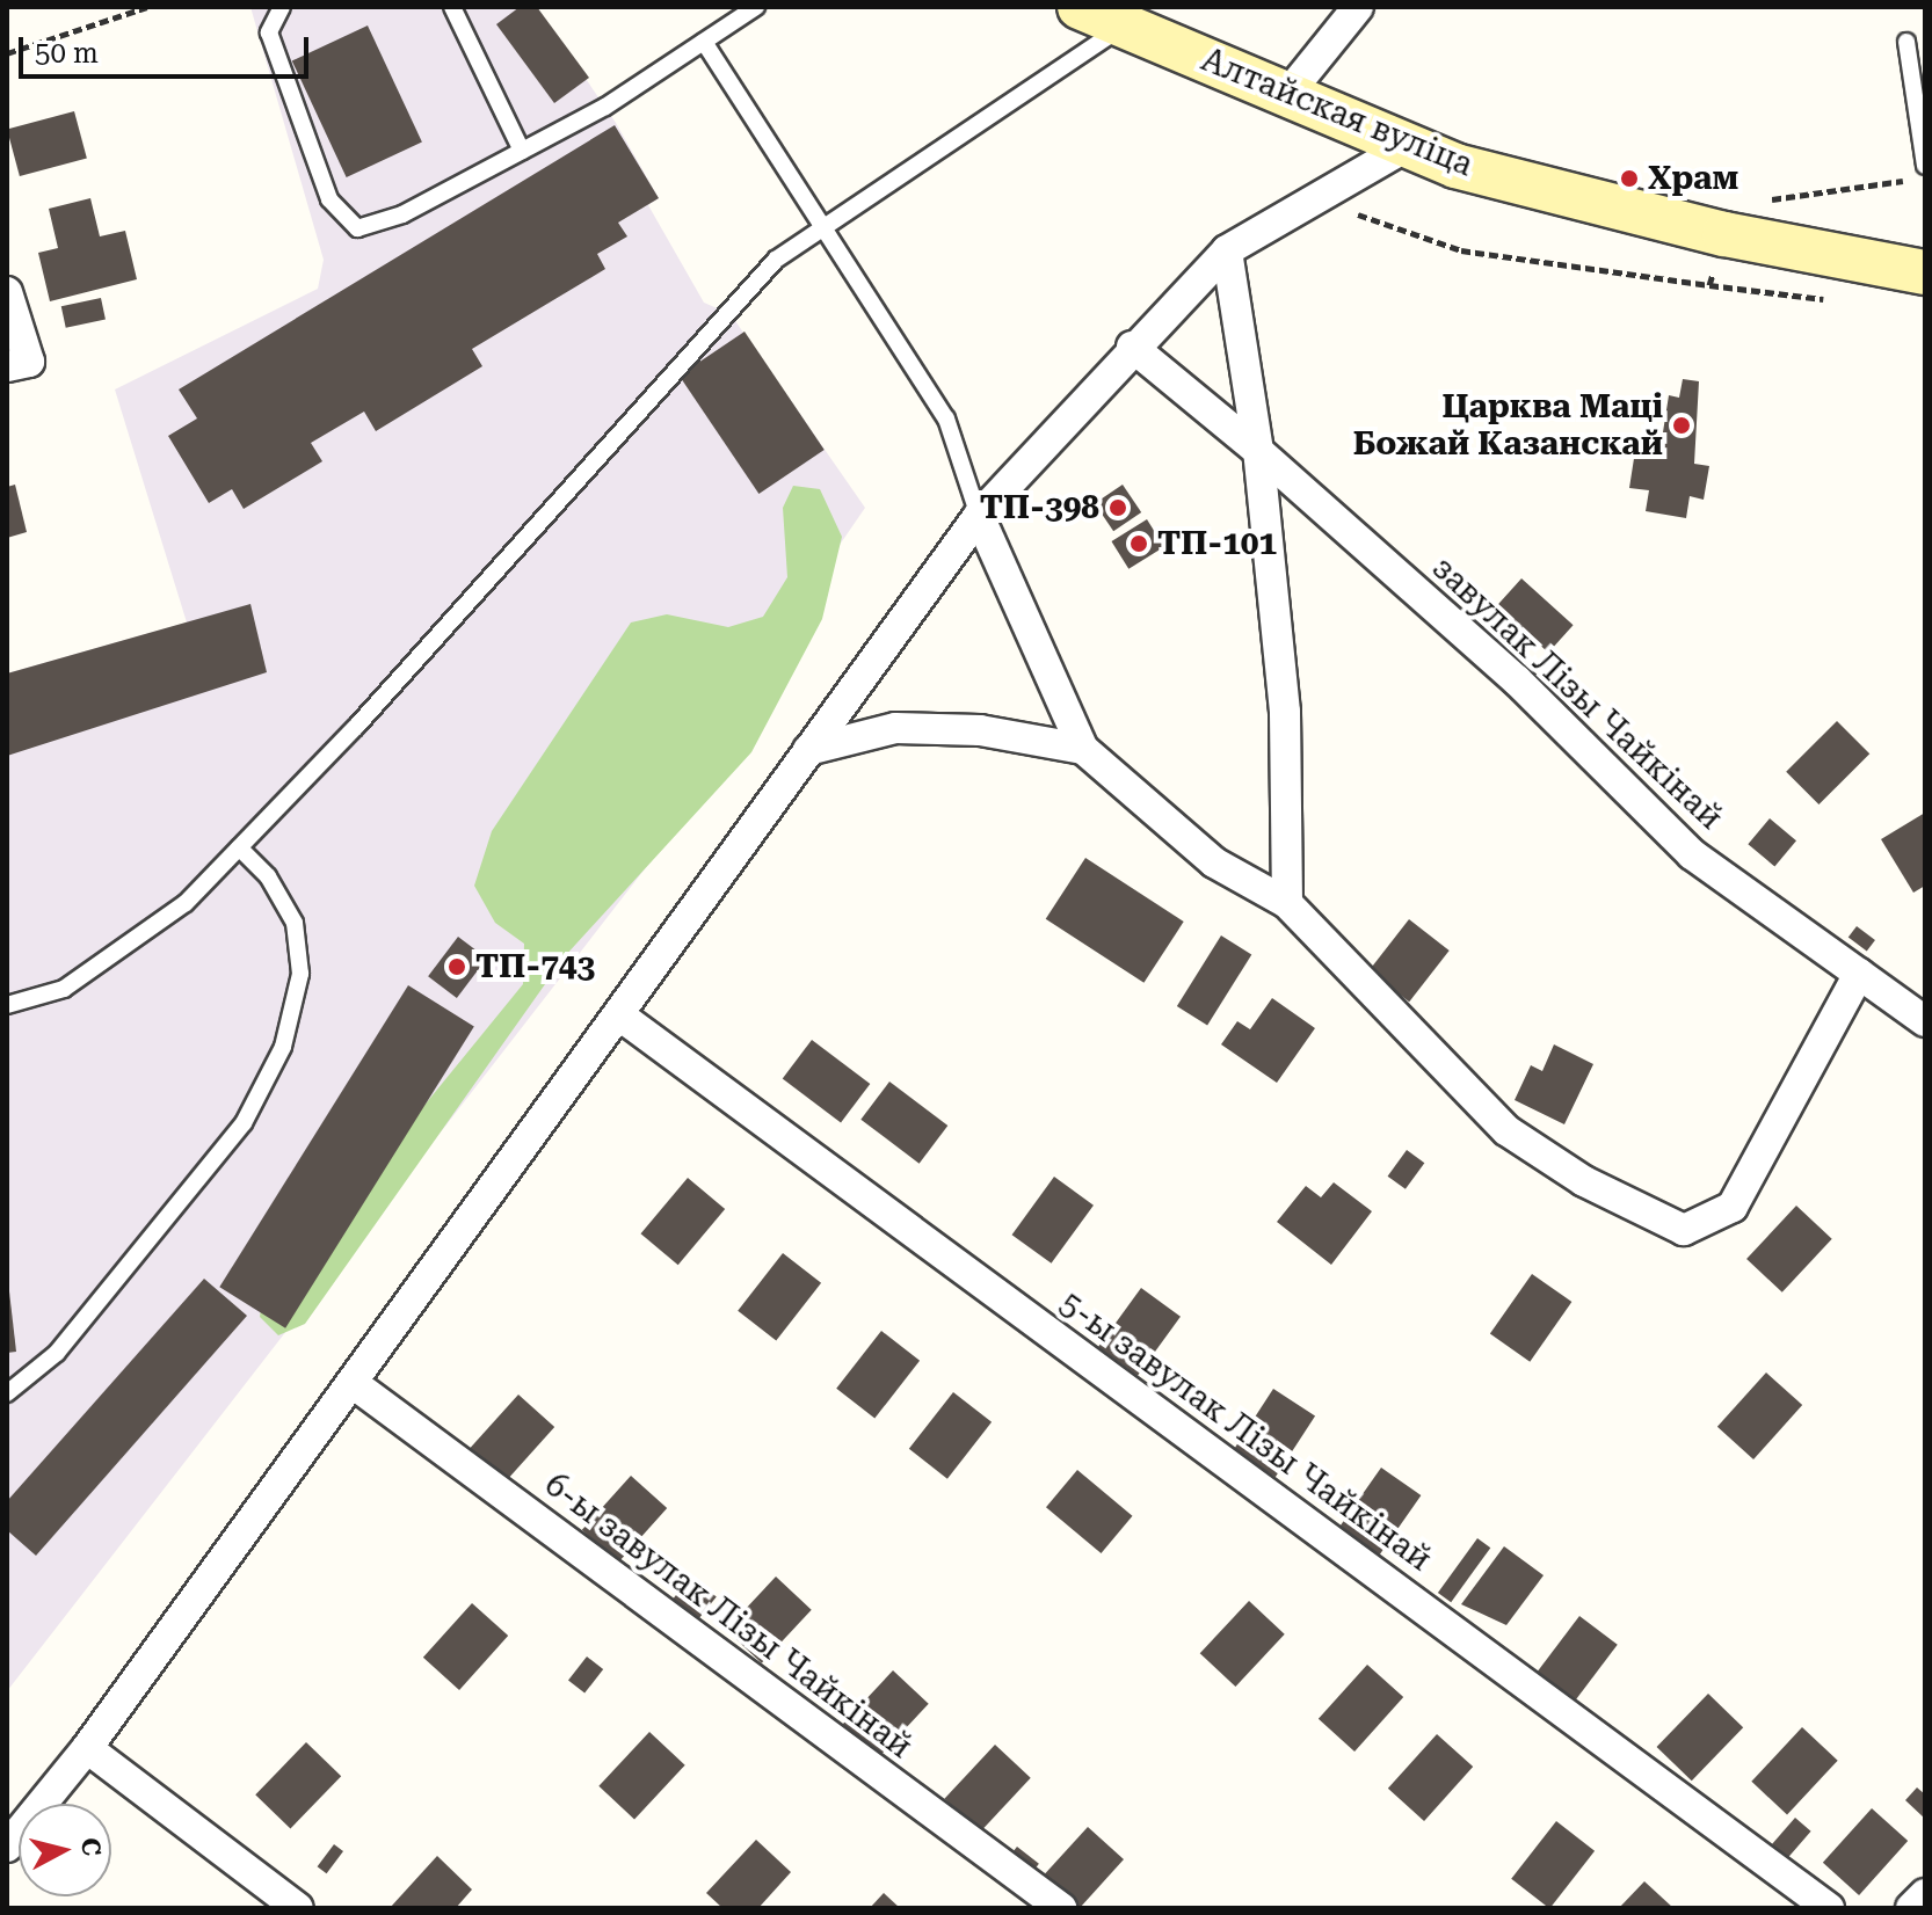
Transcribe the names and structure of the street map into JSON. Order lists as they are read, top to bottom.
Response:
{
  "streets": {
    "main road": ["Алтайская вуліца"],
    "street": ["завулак Лізы Чайкінай", "5-ы завулак Лізы Чайкінай", "6-ы завулак Лізы Чайкінай"]
  },
  "places": [
    "Храм",
    "Царква Маці Божай Казанскай",
    "ТП-398",
    "ТП-101",
    "ТП-743"
  ],
  "scale_bar": "50 m",
  "north": "right"
}
